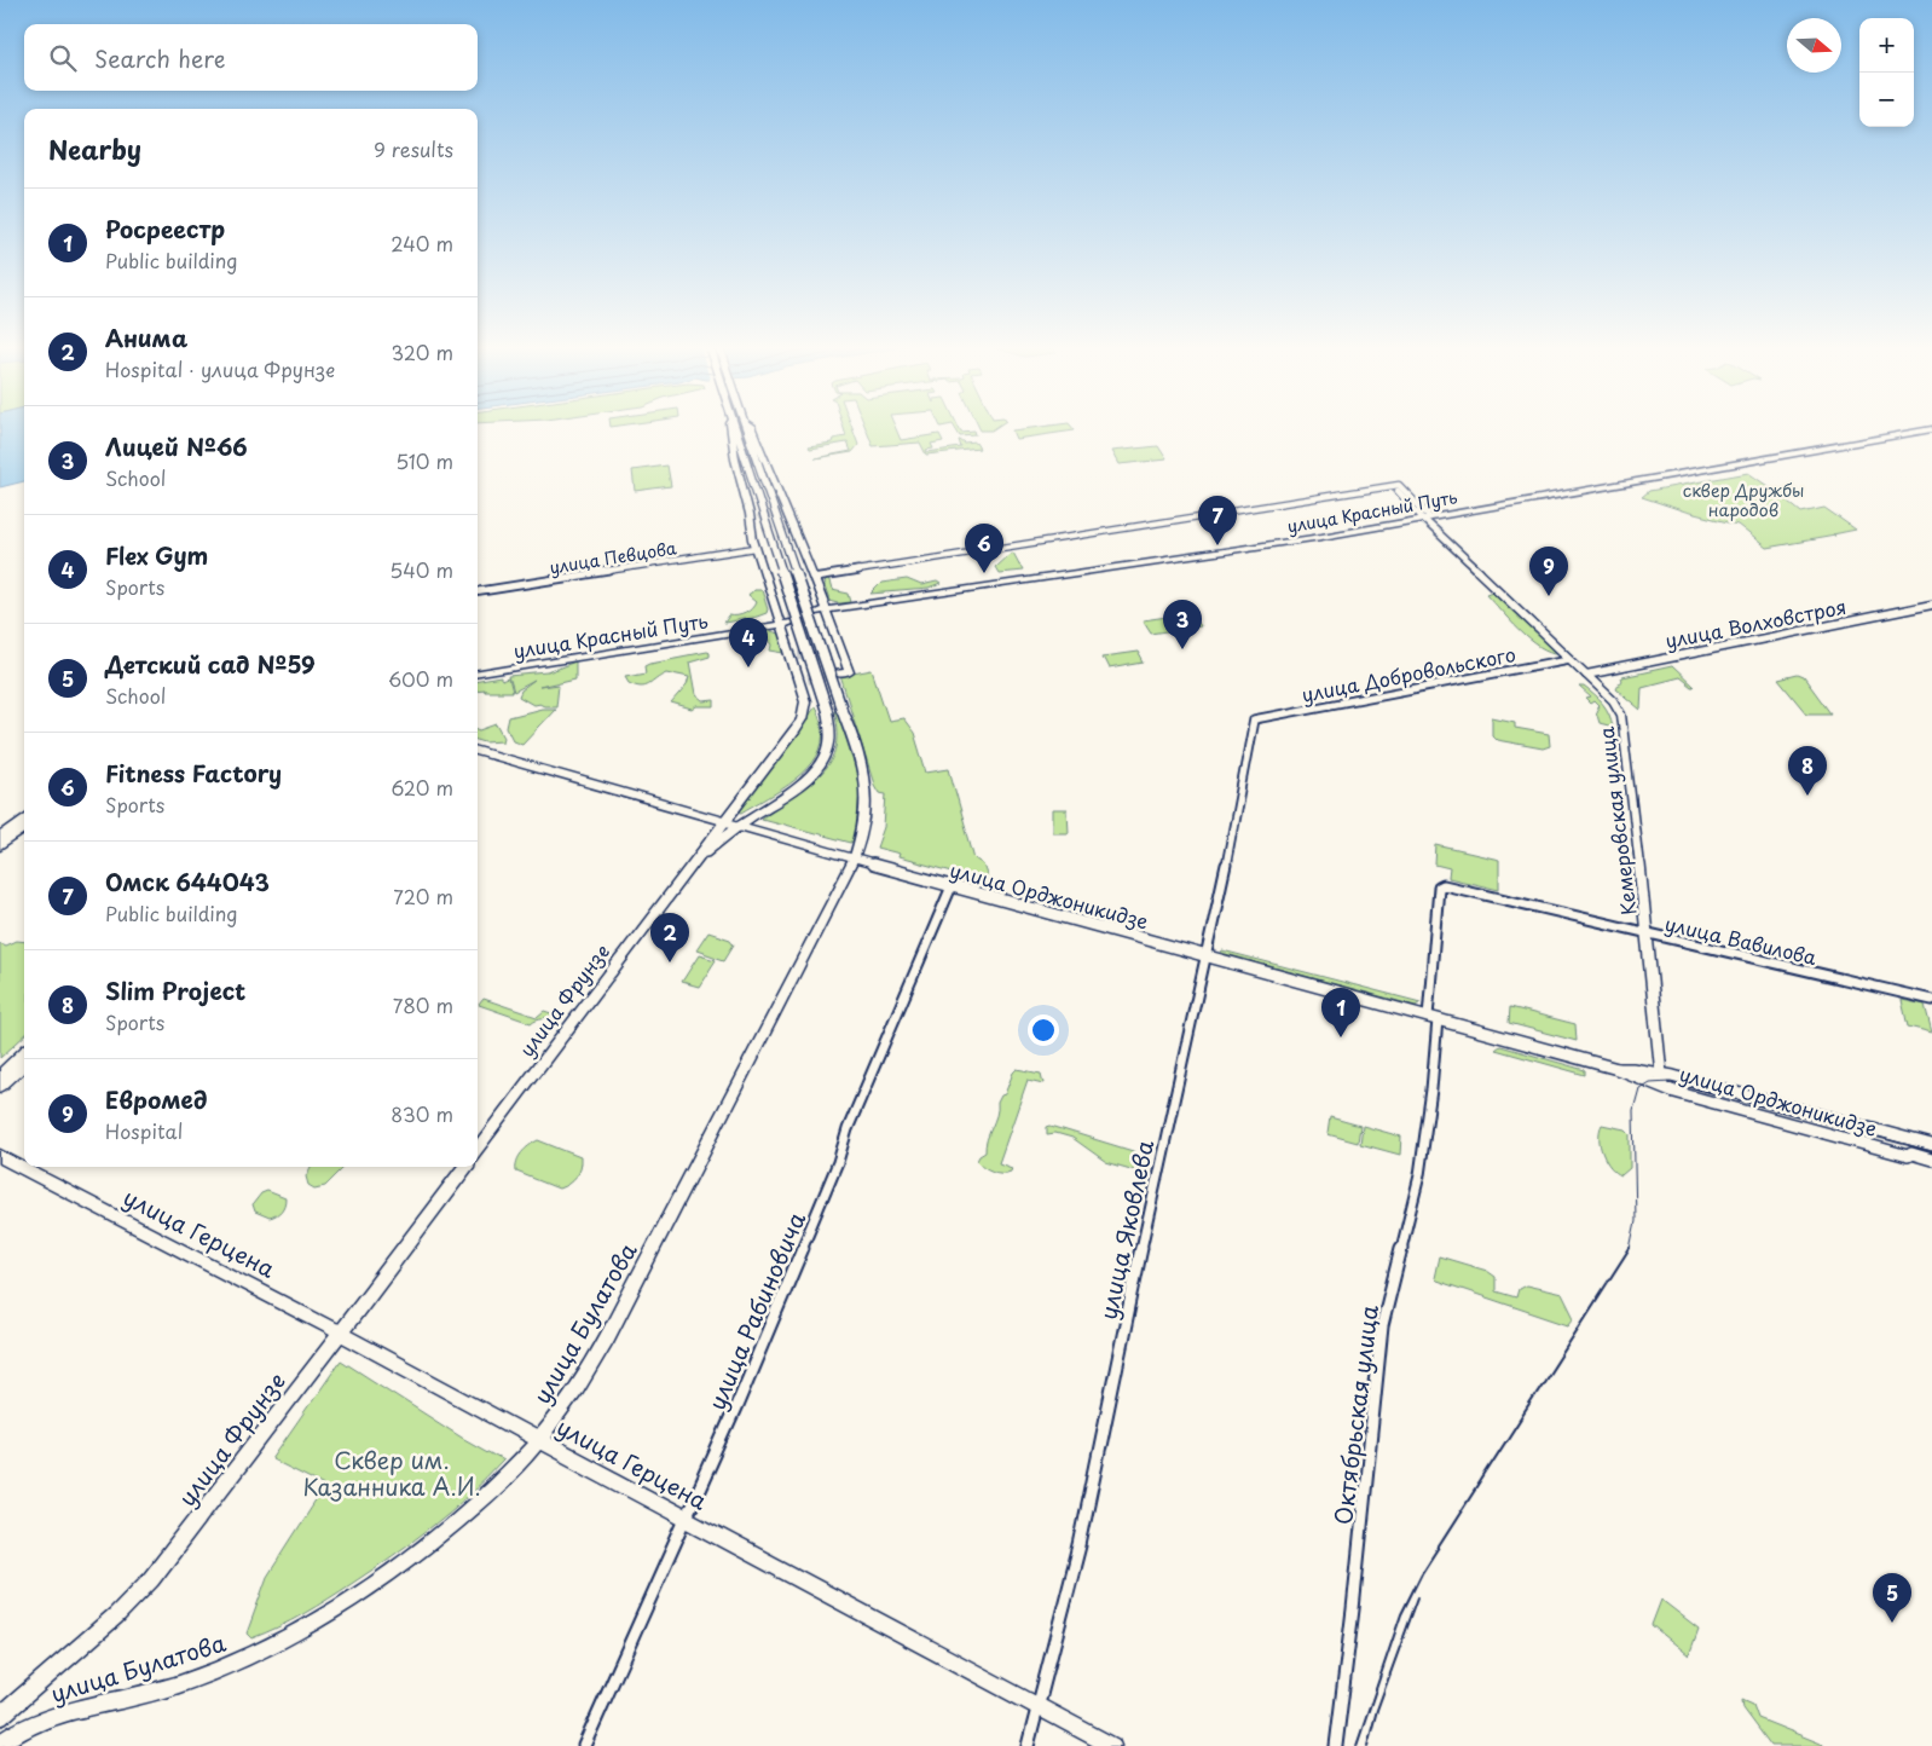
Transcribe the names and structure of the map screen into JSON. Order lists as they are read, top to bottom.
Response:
{
  "streets": {
    "main road": [
      "улица Красный Путь",
      "улица Волховстроя",
      "Кемеровская улица",
      "улица Орджоникидзе",
      "улица Фрунзе",
      "улица Герцена",
      "улица Булатова"
    ],
    "street": [
      "улица Певцова",
      "улица Добровольского",
      "улица Вавилова",
      "улица Яковлева",
      "улица Рабиновича",
      "Октябрьская улица"
    ]
  },
  "crossings": [
    ["улица Красный Путь", "Кемеровская улица"],
    ["улица Красный Путь", "улица Фрунзе"],
    ["улица Певцова", "улица Фрунзе"],
    ["улица Волховстроя", "Кемеровская улица"],
    ["улица Добровольского", "Кемеровская улица"],
    ["улица Добровольского", "улица Яковлева"],
    ["Кемеровская улица", "улица Орджоникидзе"],
    ["Кемеровская улица", "улица Вавилова"],
    ["улица Орджоникидзе", "улица Фрунзе"],
    ["улица Орджоникидзе", "улица Яковлева"],
    ["улица Орджоникидзе", "улица Рабиновича"],
    ["улица Орджоникидзе", "улица Булатова"],
    ["улица Орджоникидзе", "Октябрьская улица"],
    ["улица Вавилова", "Октябрьская улица"],
    ["улица Фрунзе", "улица Герцена"],
    ["улица Яковлева", "улица Герцена"],
    ["улица Герцена", "улица Рабиновича"],
    ["улица Герцена", "улица Булатова"]
  ],
  "parks": ["сквер Дружбы народов", "Сквер им. Казанника А.И."],
  "north": "right",
  "page": {
    "map_buttons": ["+", "−"],
    "search": "Search here",
    "heading": ["Nearby", "9 results"],
    "list": [
      {
        "mark": "1",
        "name": "Росреестр",
        "note": "Public building",
        "value": "240 m"
      },
      {
        "mark": "2",
        "name": "Анима",
        "note": "Hospital · улица Фрунзе",
        "value": "320 m"
      },
      {
        "mark": "3",
        "name": "Лицей №66",
        "note": "School",
        "value": "510 m"
      },
      {
        "mark": "4",
        "name": "Flex Gym",
        "note": "Sports",
        "value": "540 m"
      },
      {
        "mark": "5",
        "name": "Детский сад №59",
        "note": "School",
        "value": "600 m"
      },
      {
        "mark": "6",
        "name": "Fitness Factory",
        "note": "Sports",
        "value": "620 m"
      },
      {
        "mark": "7",
        "name": "Омск 644043",
        "note": "Public building",
        "value": "720 m"
      },
      {
        "mark": "8",
        "name": "Slim Project",
        "note": "Sports",
        "value": "780 m"
      },
      {
        "mark": "9",
        "name": "Евромед",
        "note": "Hospital",
        "value": "830 m"
      }
    ],
    "pins": [
      "7",
      "6",
      "9",
      "3",
      "4",
      "8",
      "2",
      "1",
      "5"
    ]
  }
}
